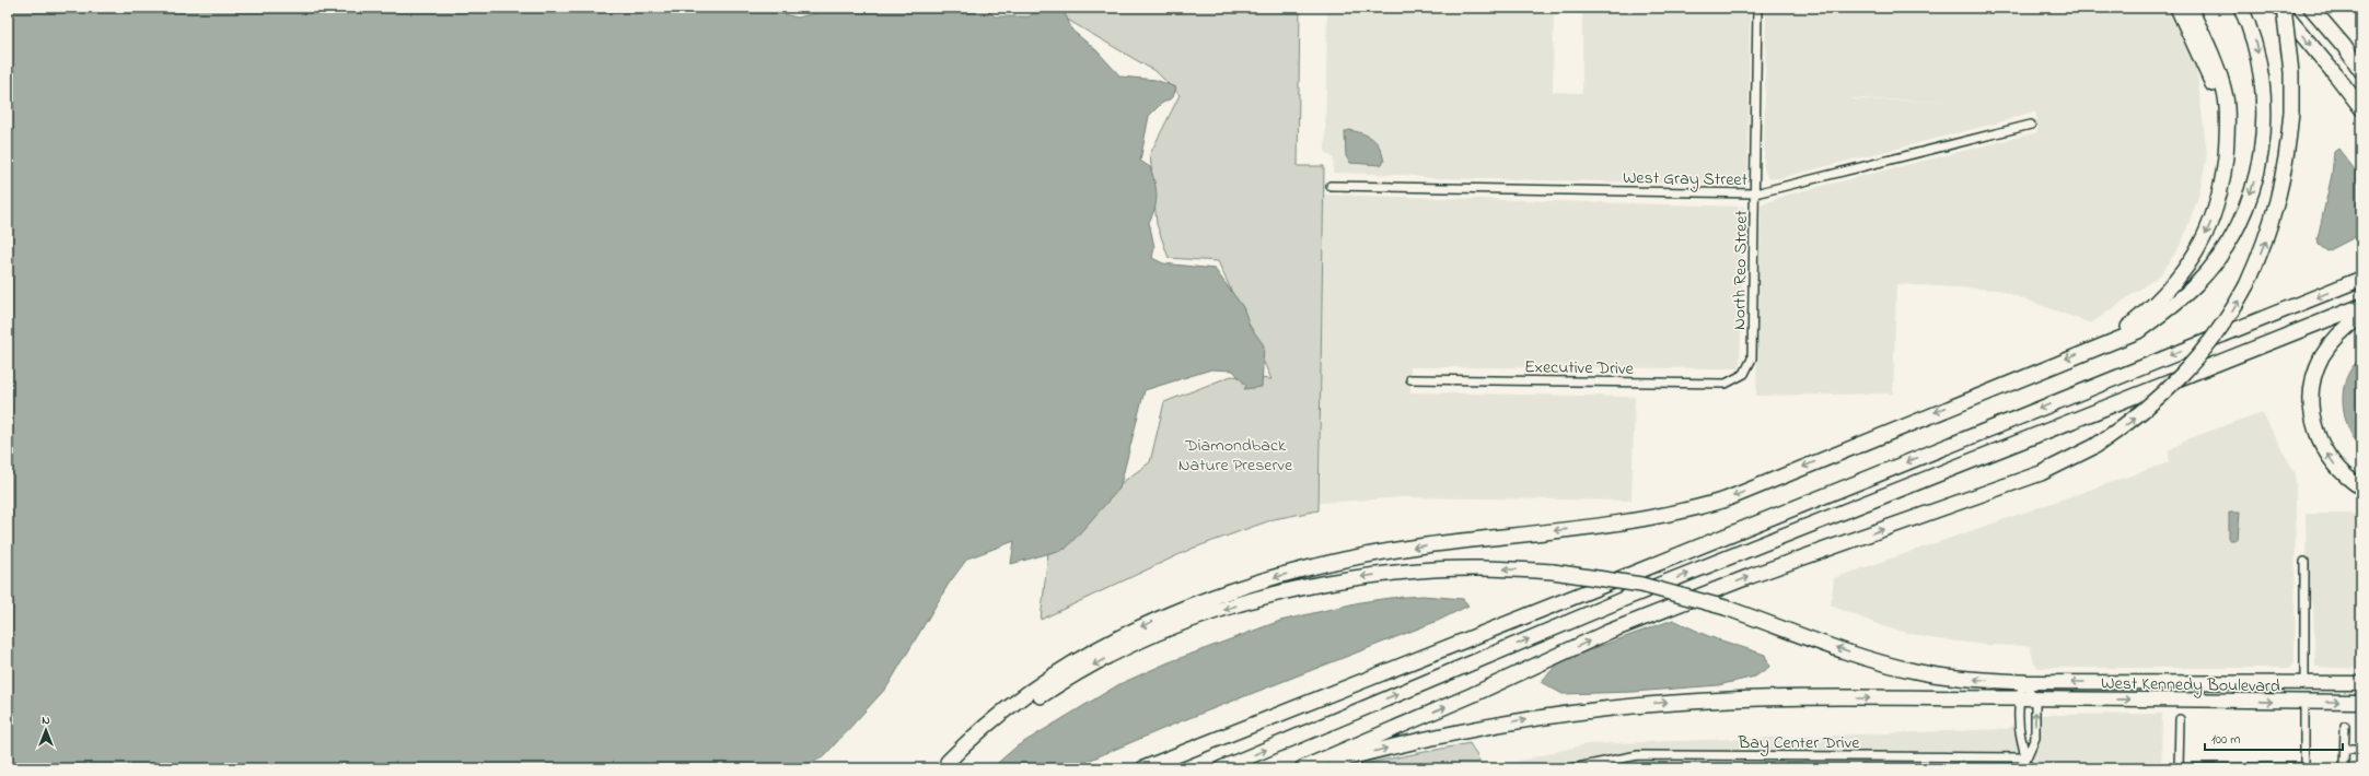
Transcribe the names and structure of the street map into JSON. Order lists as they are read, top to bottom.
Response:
{
  "streets": {
    "main road": ["West Kennedy Boulevard"],
    "street": [
      "West Gray Street",
      "North Reo Street",
      "Executive Drive",
      "Bay Center Drive"
    ]
  },
  "crossings": [
    ["West Gray Street", "North Reo Street"],
    ["North Reo Street", "Executive Drive"]
  ],
  "parks": ["Diamondback Nature Preserve"],
  "scale_bar": "100 m",
  "north": "top"
}
